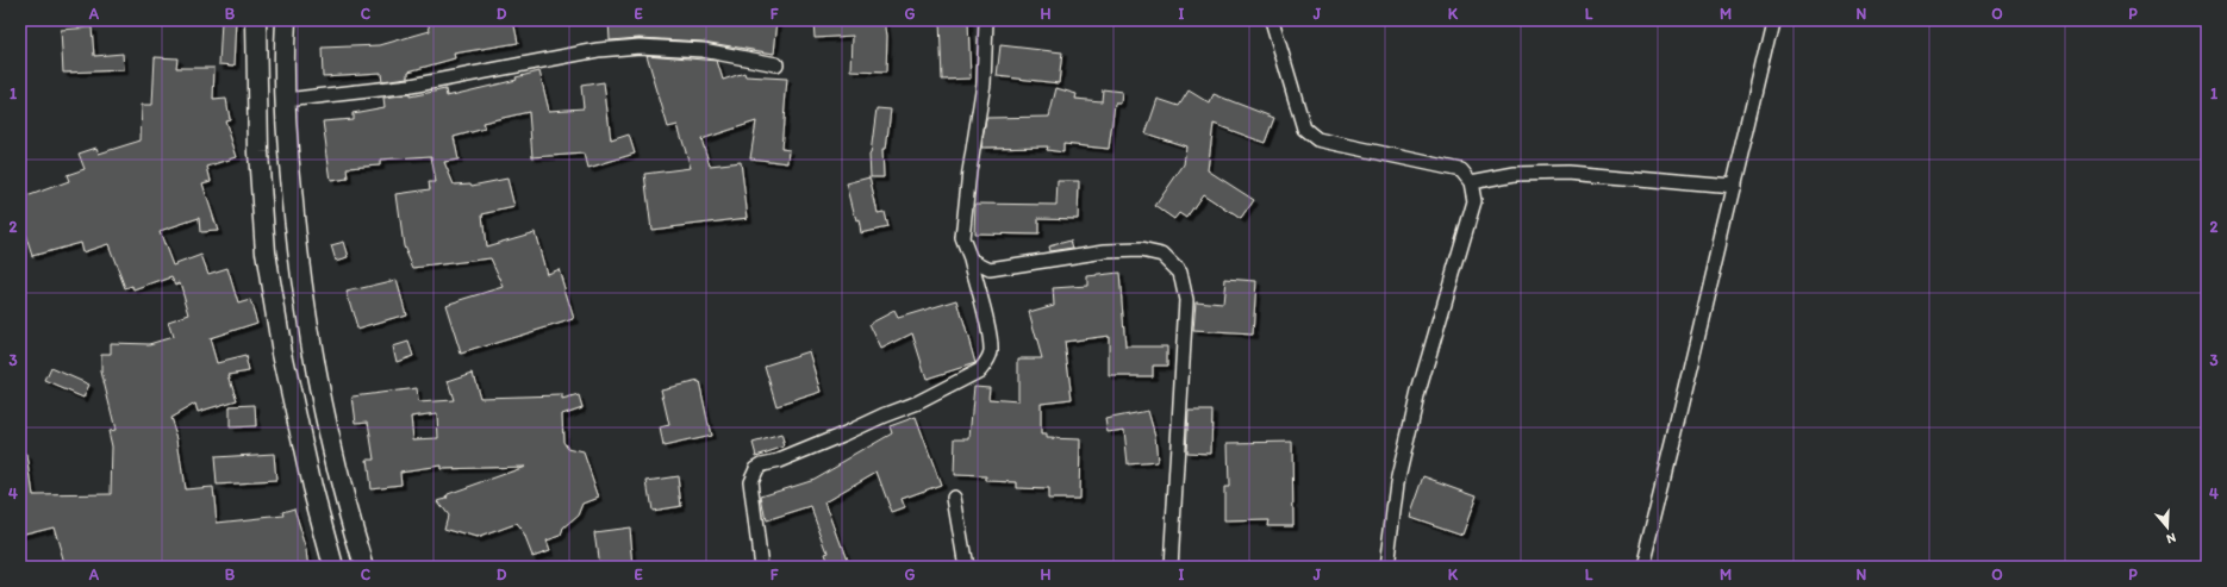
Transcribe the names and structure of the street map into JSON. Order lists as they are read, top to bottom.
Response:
{
  "north": "bottom",
  "grid": {
    "columns": [
      "A",
      "B",
      "C",
      "D",
      "E",
      "F",
      "G",
      "H",
      "I",
      "J",
      "K",
      "L",
      "M",
      "N",
      "O",
      "P"
    ],
    "rows": [
      "1",
      "2",
      "3",
      "4"
    ]
  }
}
